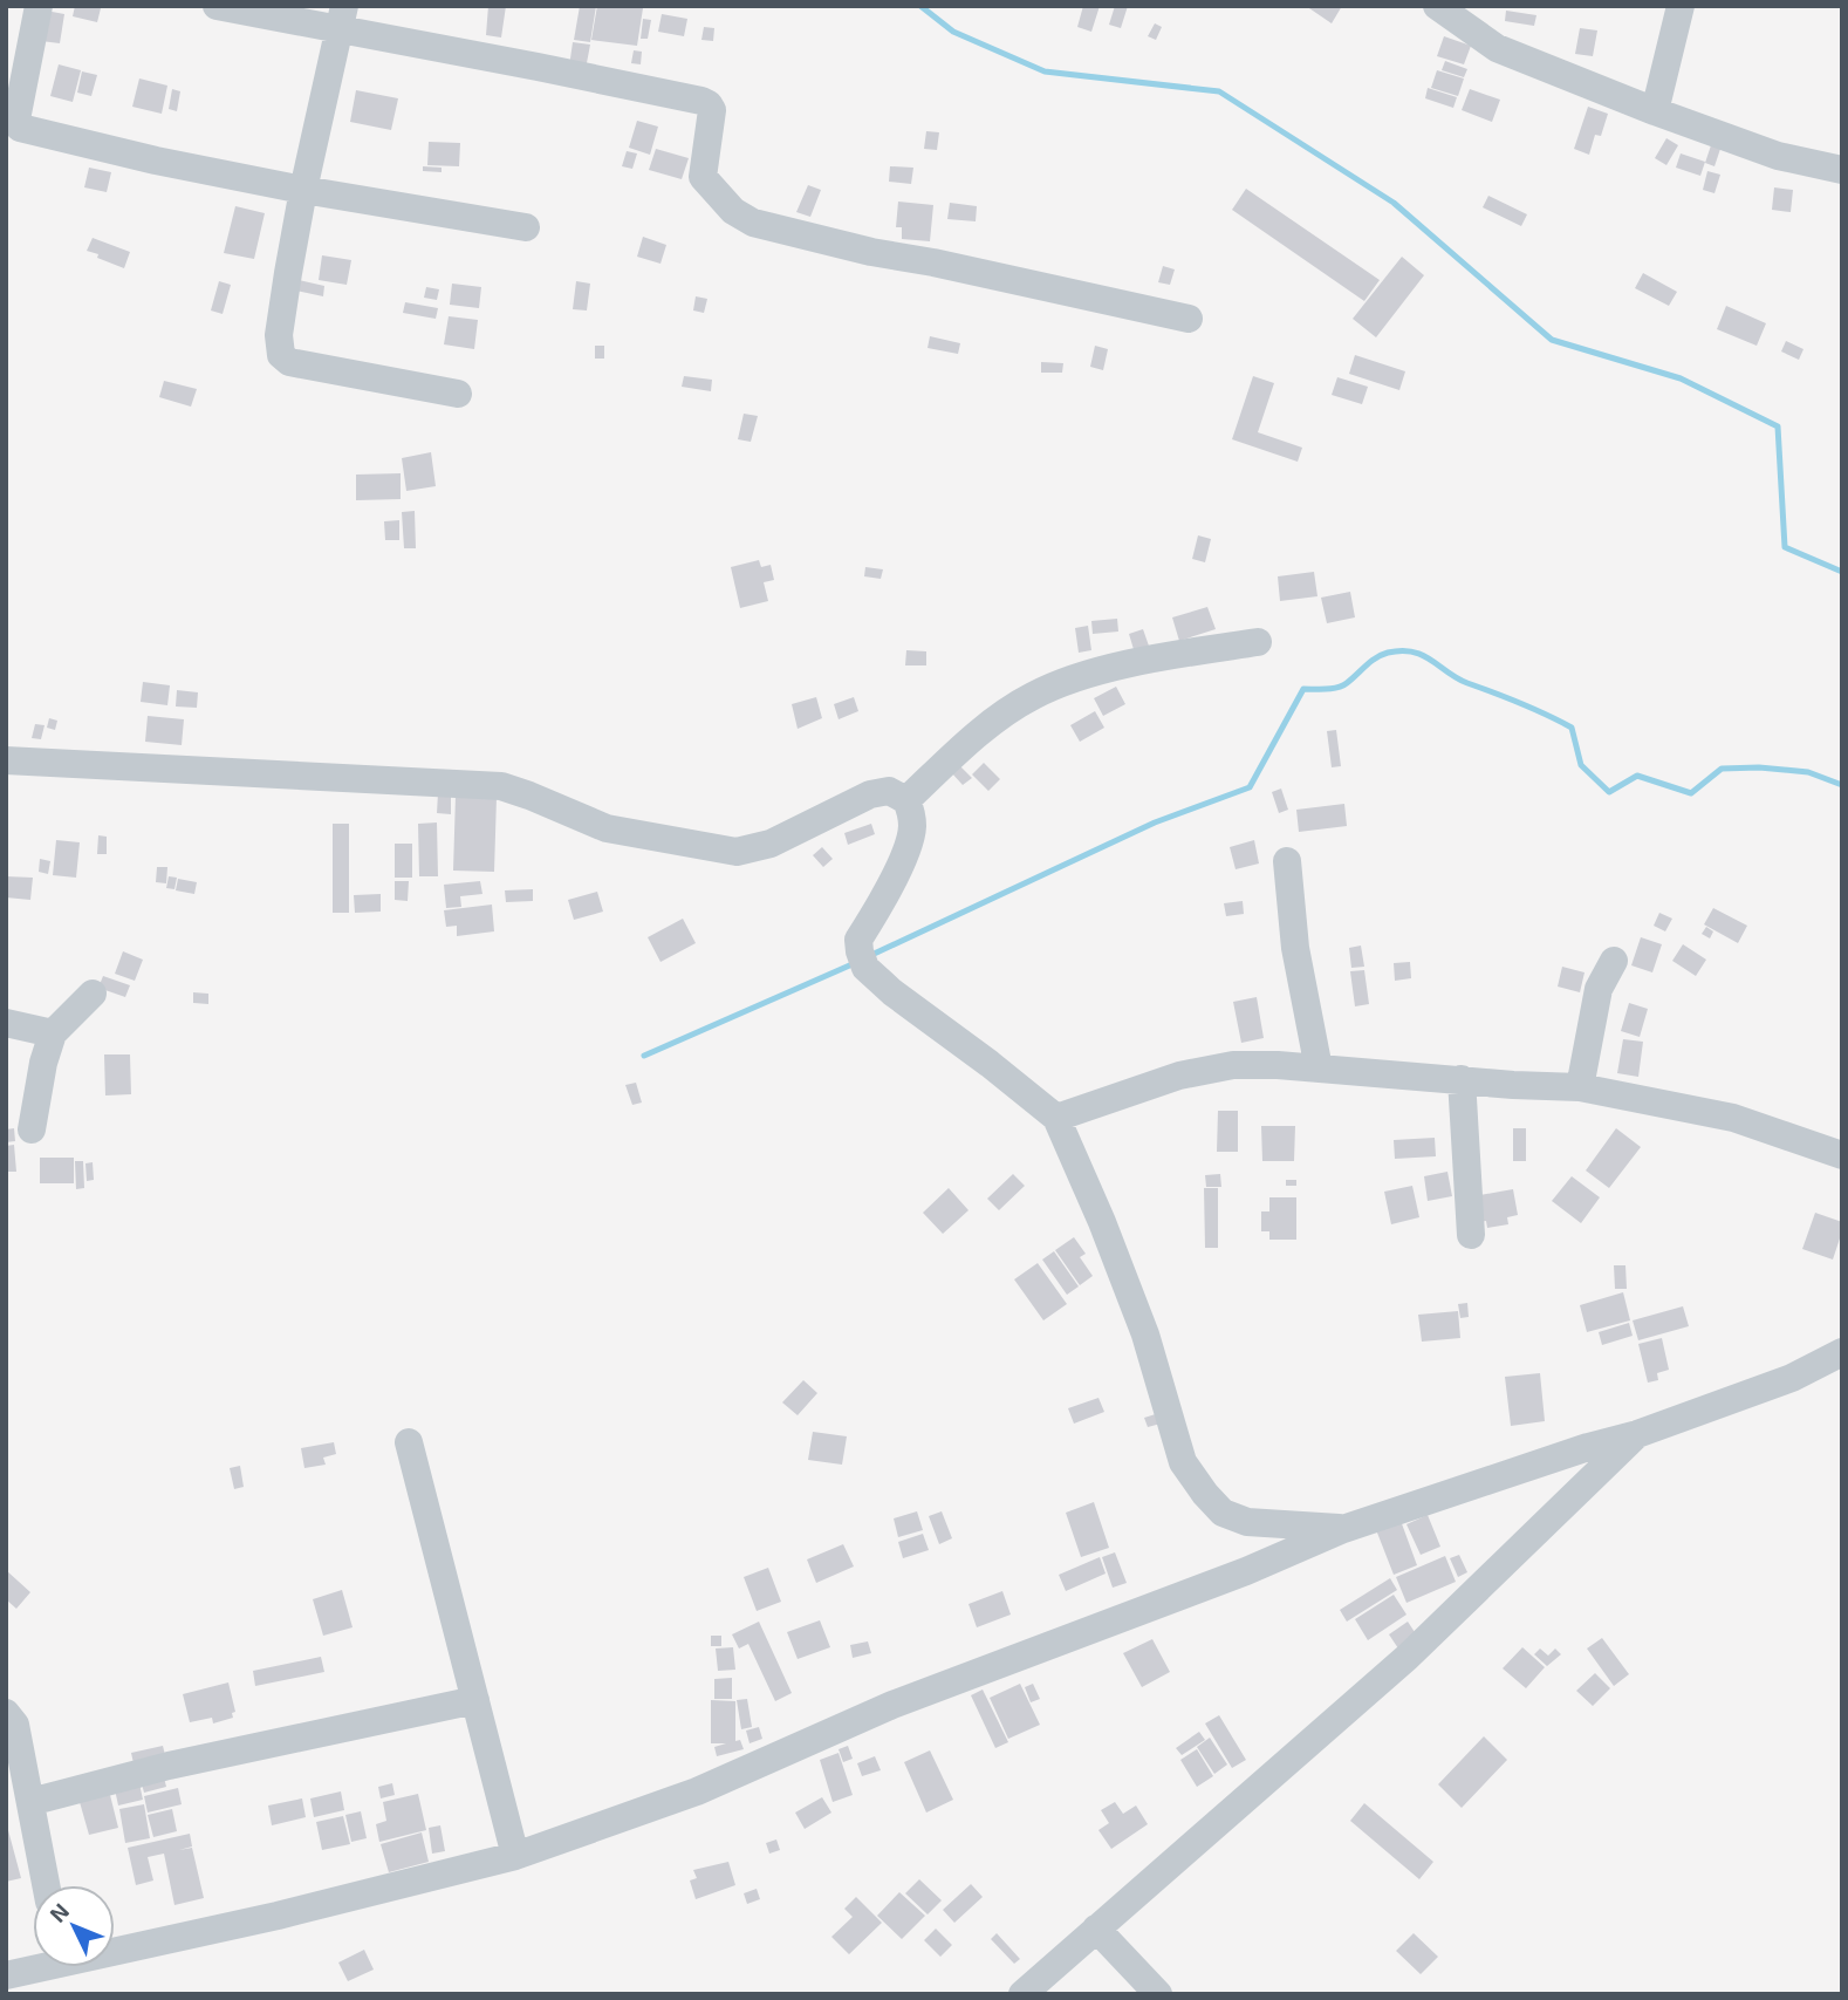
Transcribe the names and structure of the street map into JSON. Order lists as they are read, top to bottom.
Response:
{
  "north": "top left"
}
